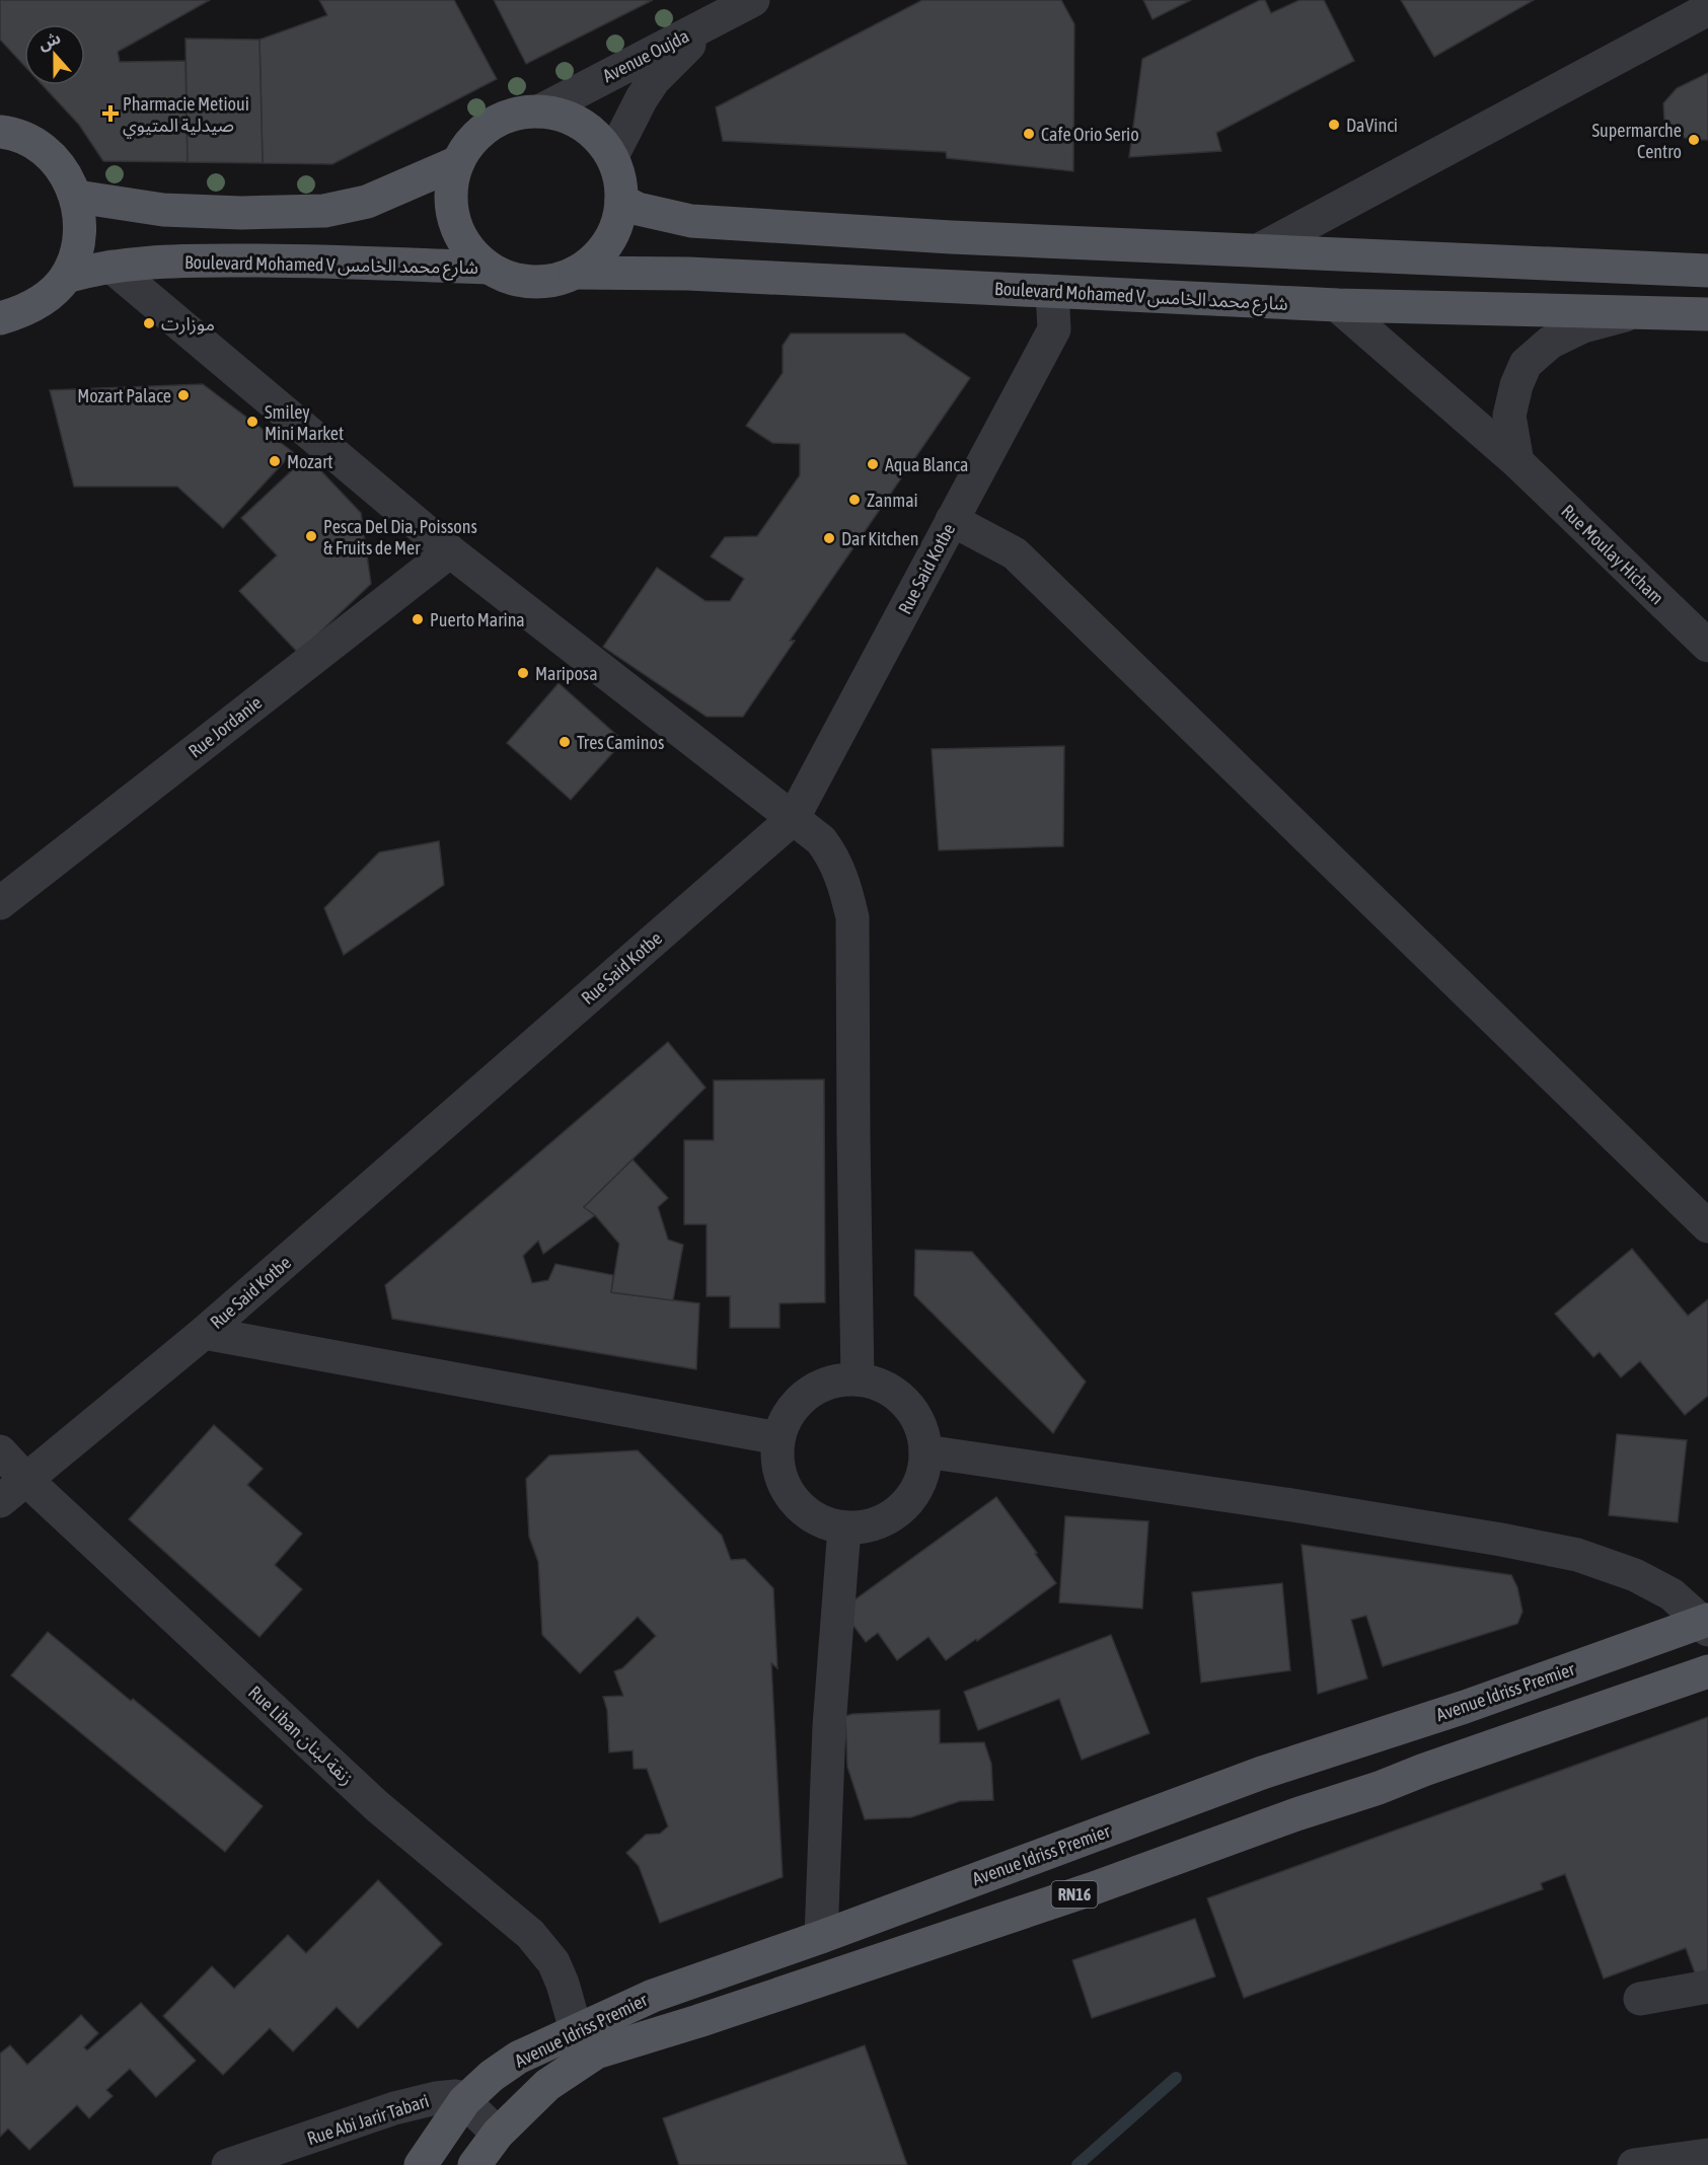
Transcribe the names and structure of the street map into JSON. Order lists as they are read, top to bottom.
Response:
{
  "streets": {
    "main road": ["Boulevard Mohamed V شارع محمد الخامس", "Avenue Idriss Premier", "RN16"],
    "street": [
      "Avenue Oujda",
      "Rue Moulay Hicham",
      "Rue Said Kotbe",
      "Rue Jordanie",
      "Rue Liban زنقة لبنان",
      "Rue Abi Jarir Tabari"
    ]
  },
  "crossings": [
    ["Avenue Oujda", "Boulevard Mohamed V شارع محمد الخامس"],
    ["Boulevard Mohamed V شارع محمد الخامس", "Rue Moulay Hicham"],
    ["Boulevard Mohamed V شارع محمد الخامس", "Rue Said Kotbe"],
    ["Rue Said Kotbe", "Rue Liban زنقة لبنان"],
    ["Avenue Idriss Premier", "Rue Liban زنقة لبنان"],
    ["Avenue Idriss Premier", "Rue Abi Jarir Tabari"]
  ],
  "places": {
    "health": ["Pharmacie Metioui صيدلية المتيوي"],
    "other": [
      "DaVinci",
      "Cafe Orio Serio",
      "Supermarche Centro",
      "موزارت",
      "Mozart Palace",
      "Smiley Mini Market",
      "Mozart",
      "Aqua Blanca",
      "Zanmai",
      "Pesca Del Dia, Poissons & Fruits de Mer",
      "Dar Kitchen",
      "Puerto Marina",
      "Mariposa",
      "Tres Caminos"
    ]
  },
  "north": "top"
}
